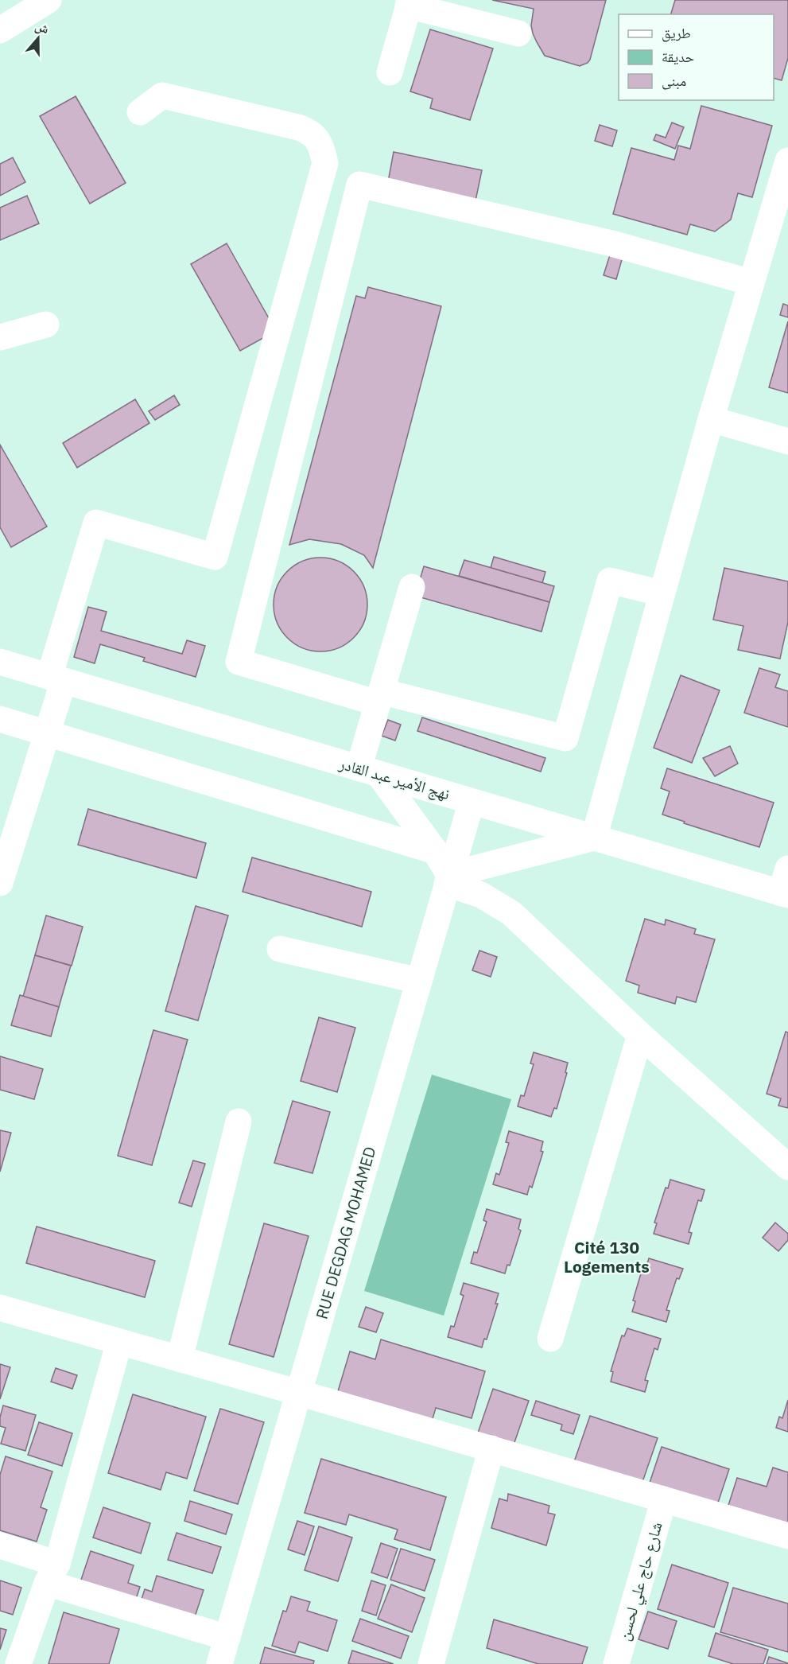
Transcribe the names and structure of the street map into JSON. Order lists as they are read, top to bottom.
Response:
{
  "streets": {
    "street": ["نهج الأمير عبد القادر", "RUE DEGDAG MOHAMED", "شارع حاج علي لحسن"]
  },
  "crossings": [
    ["نهج الأمير عبد القادر", "RUE DEGDAG MOHAMED"]
  ],
  "districts": ["Cité 130 Logements"],
  "legend": ["طريق", "حديقة", "مبنى"],
  "north": "top"
}
